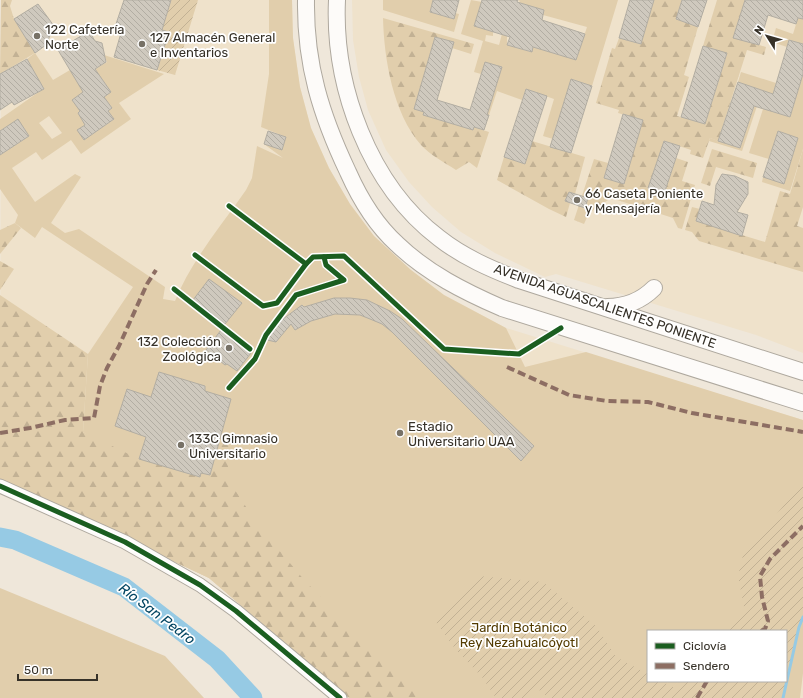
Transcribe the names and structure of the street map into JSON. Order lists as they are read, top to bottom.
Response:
{
  "streets": {
    "main road": ["AVENIDA AGUASCALIENTES PONIENTE"]
  },
  "water": ["Río San Pedro"],
  "parks": ["Jardín Botánico Rey Nezahualcóyotl"],
  "places": [
    "122 Cafetería Norte",
    "127 Almacén General e Inventarios",
    "66 Caseta Poniente y Mensajería",
    "132 Colección Zoológica",
    "Estadio Universitario UAA",
    "133C Gimnasio Universitario"
  ],
  "legend": ["Ciclovía", "Sendero"],
  "scale_bar": "50 m",
  "north": "top left"
}
